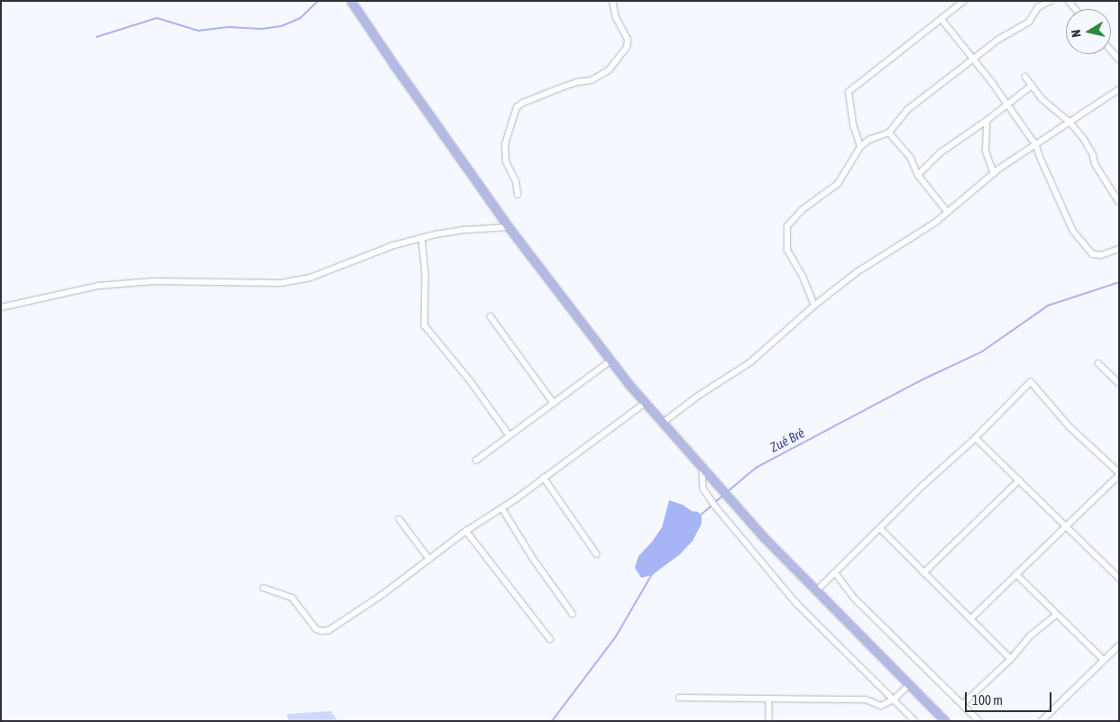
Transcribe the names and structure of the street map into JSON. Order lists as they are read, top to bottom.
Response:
{
  "water": ["Zué Bré"],
  "scale_bar": "100 m",
  "north": "left"
}
